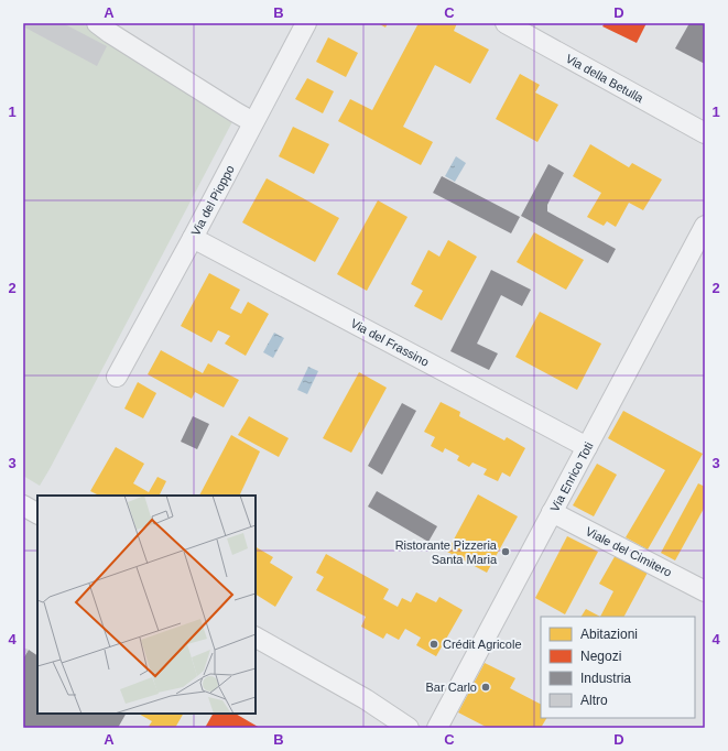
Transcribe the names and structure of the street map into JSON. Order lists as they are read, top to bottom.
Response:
{
  "streets": {
    "street": [
      "Via della Betulla",
      "Via del Pioppo",
      "Via del Frassino",
      "Via Enrico Toti",
      "Viale del Cimitero"
    ]
  },
  "crossings": [
    ["Via del Pioppo", "Via del Frassino"],
    ["Via del Frassino", "Via Enrico Toti"],
    ["Via Enrico Toti", "Viale del Cimitero"]
  ],
  "places": ["Ristorante Pizzeria Santa Maria", "Crédit Agricole", "Bar Carlo"],
  "legend": [
    "Abitazioni",
    "Negozi",
    "Industria",
    "Altro"
  ],
  "grid": {
    "columns": [
      "A",
      "B",
      "C",
      "D"
    ],
    "rows": [
      "1",
      "2",
      "3",
      "4"
    ]
  }
}
